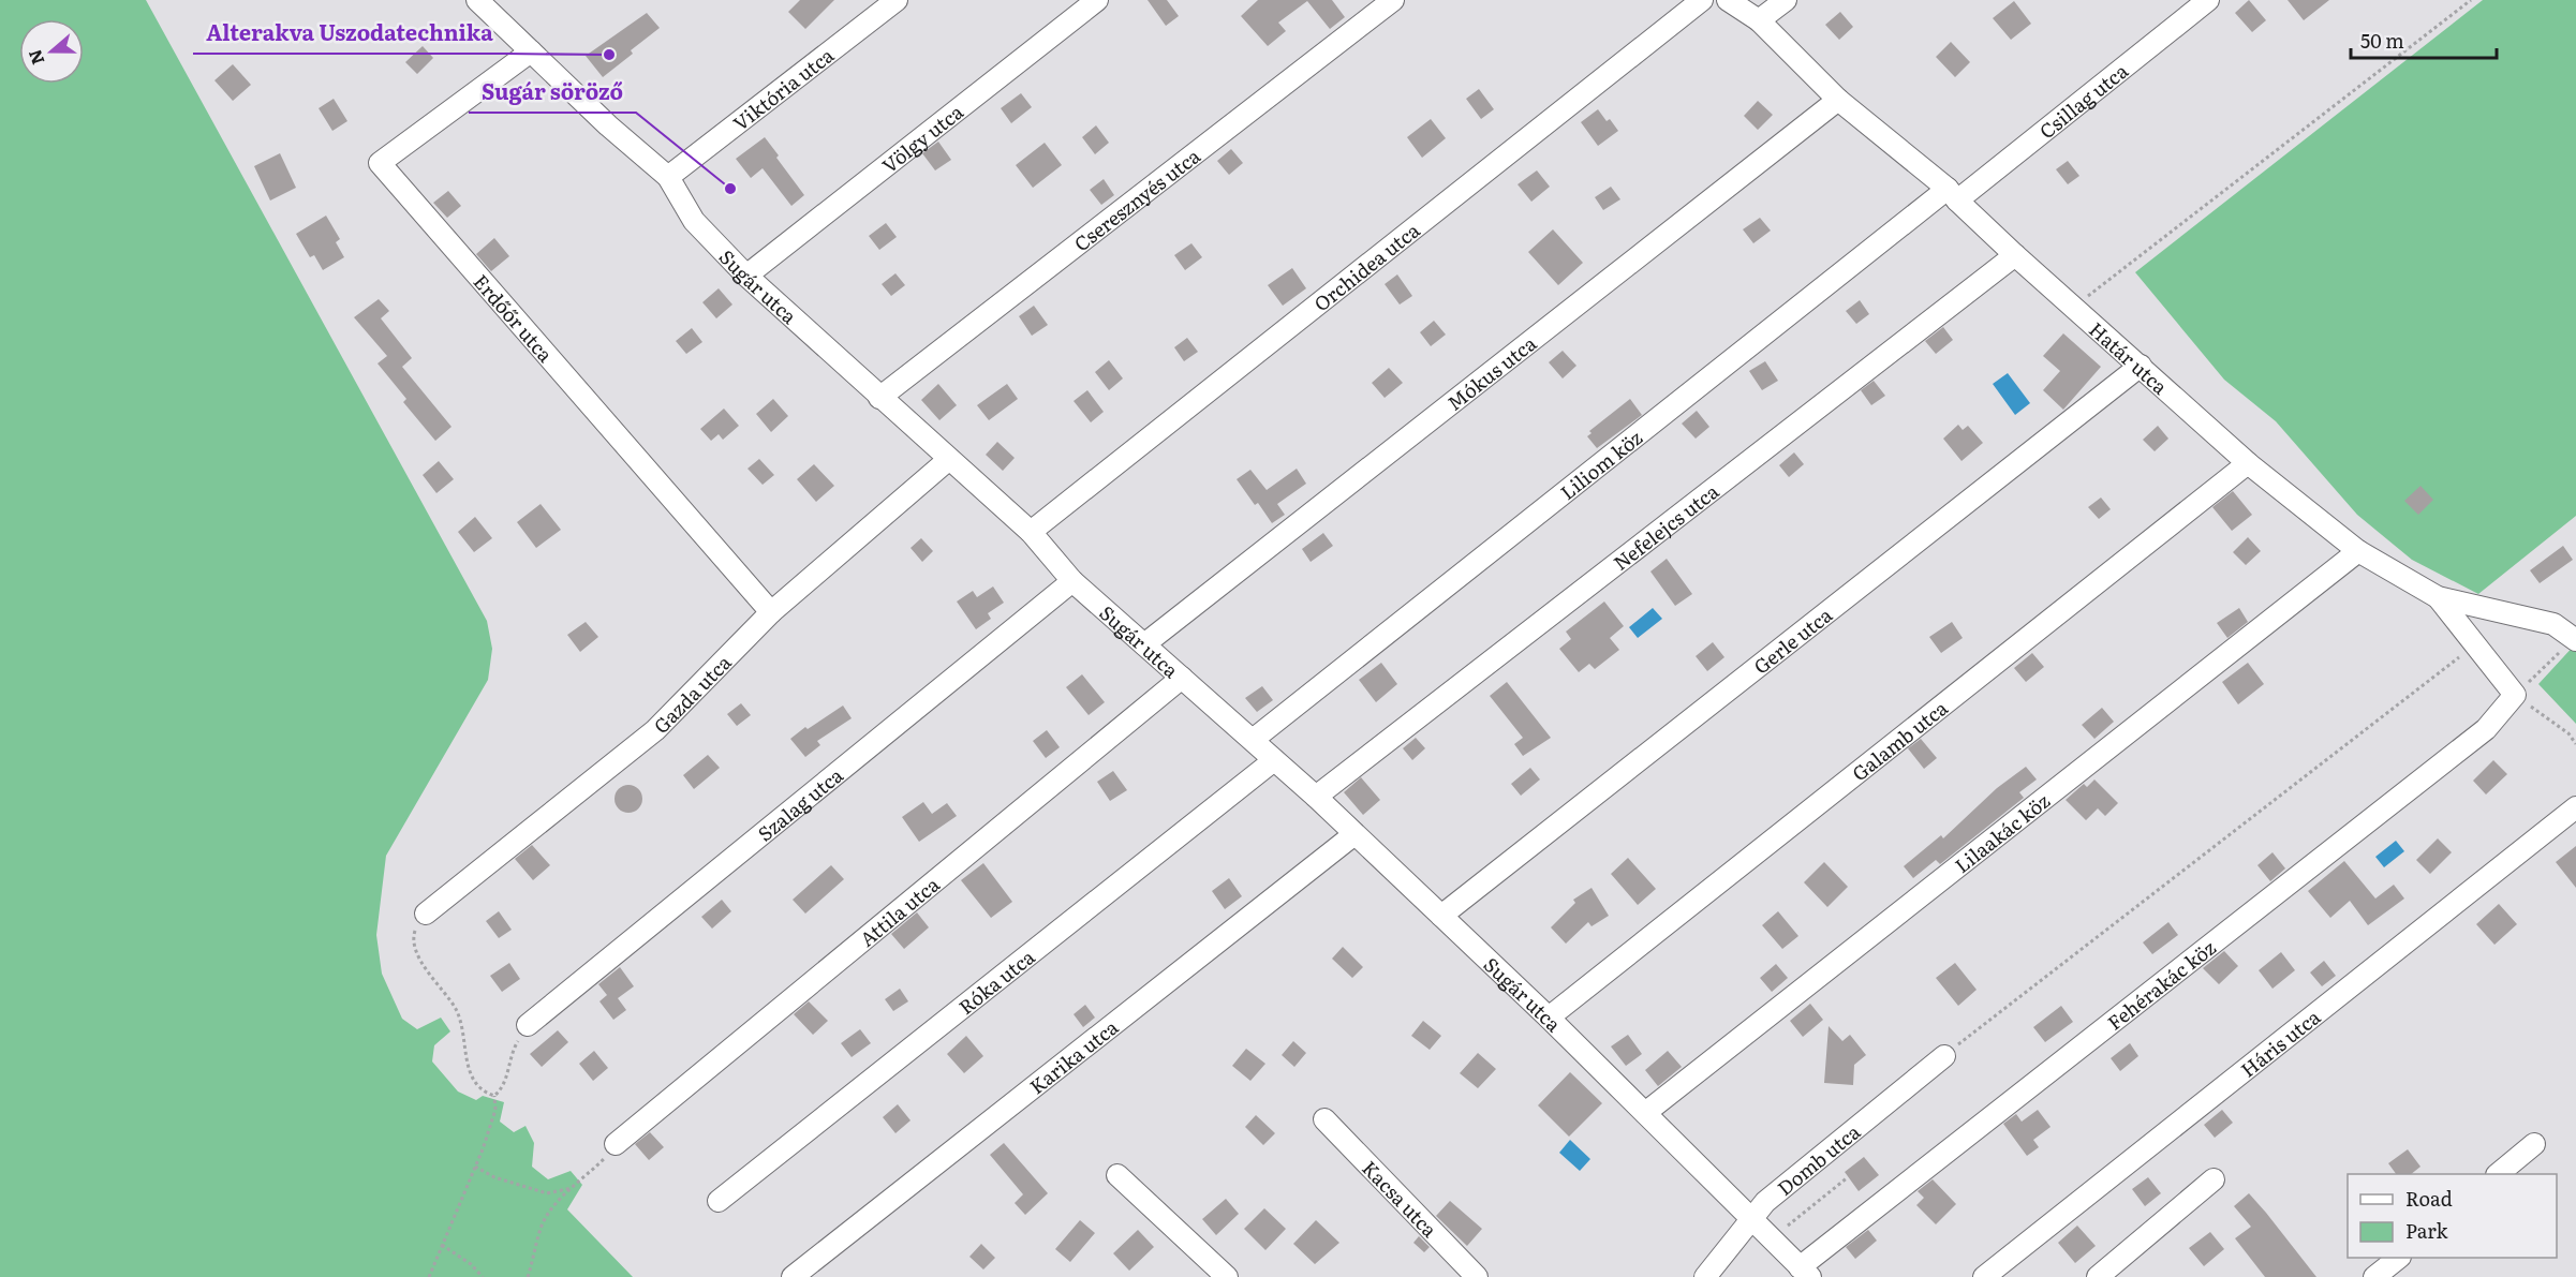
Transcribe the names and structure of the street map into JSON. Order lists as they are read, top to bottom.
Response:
{
  "streets": {
    "street": [
      "Viktória utca",
      "Csillag utca",
      "Völgy utca",
      "Cseresznyés utca",
      "Orchidea utca",
      "Sugár utca",
      "Erdőőr utca",
      "Határ utca",
      "Mókus utca",
      "Liliom köz",
      "Nefelejcs utca",
      "Gerle utca",
      "Gazda utca",
      "Galamb utca",
      "Szalag utca",
      "Lilaakác köz",
      "Attila utca",
      "Róka utca",
      "Fehérakác köz",
      "Háris utca",
      "Karika utca",
      "Domb utca",
      "Kacsa utca"
    ]
  },
  "crossings": [
    ["Viktória utca", "Sugár utca"],
    ["Csillag utca", "Határ utca"],
    ["Csillag utca", "Liliom köz"],
    ["Völgy utca", "Sugár utca"],
    ["Cseresznyés utca", "Sugár utca"],
    ["Orchidea utca", "Sugár utca"],
    ["Sugár utca", "Erdőőr utca"],
    ["Sugár utca", "Mókus utca"],
    ["Sugár utca", "Liliom köz"],
    ["Sugár utca", "Nefelejcs utca"],
    ["Sugár utca", "Gerle utca"],
    ["Sugár utca", "Gazda utca"],
    ["Sugár utca", "Galamb utca"],
    ["Sugár utca", "Szalag utca"],
    ["Sugár utca", "Lilaakác köz"],
    ["Sugár utca", "Attila utca"],
    ["Sugár utca", "Róka utca"],
    ["Sugár utca", "Fehérakác köz"],
    ["Sugár utca", "Karika utca"],
    ["Sugár utca", "Domb utca"],
    ["Erdőőr utca", "Gazda utca"],
    ["Határ utca", "Mókus utca"],
    ["Határ utca", "Liliom köz"],
    ["Határ utca", "Nefelejcs utca"],
    ["Határ utca", "Gerle utca"],
    ["Határ utca", "Galamb utca"],
    ["Határ utca", "Lilaakác köz"]
  ],
  "places": ["Alterakva Uszodatechnika", "Sugár söröző"],
  "legend": ["Road", "Park"],
  "scale_bar": "50 m",
  "north": "left"
}
